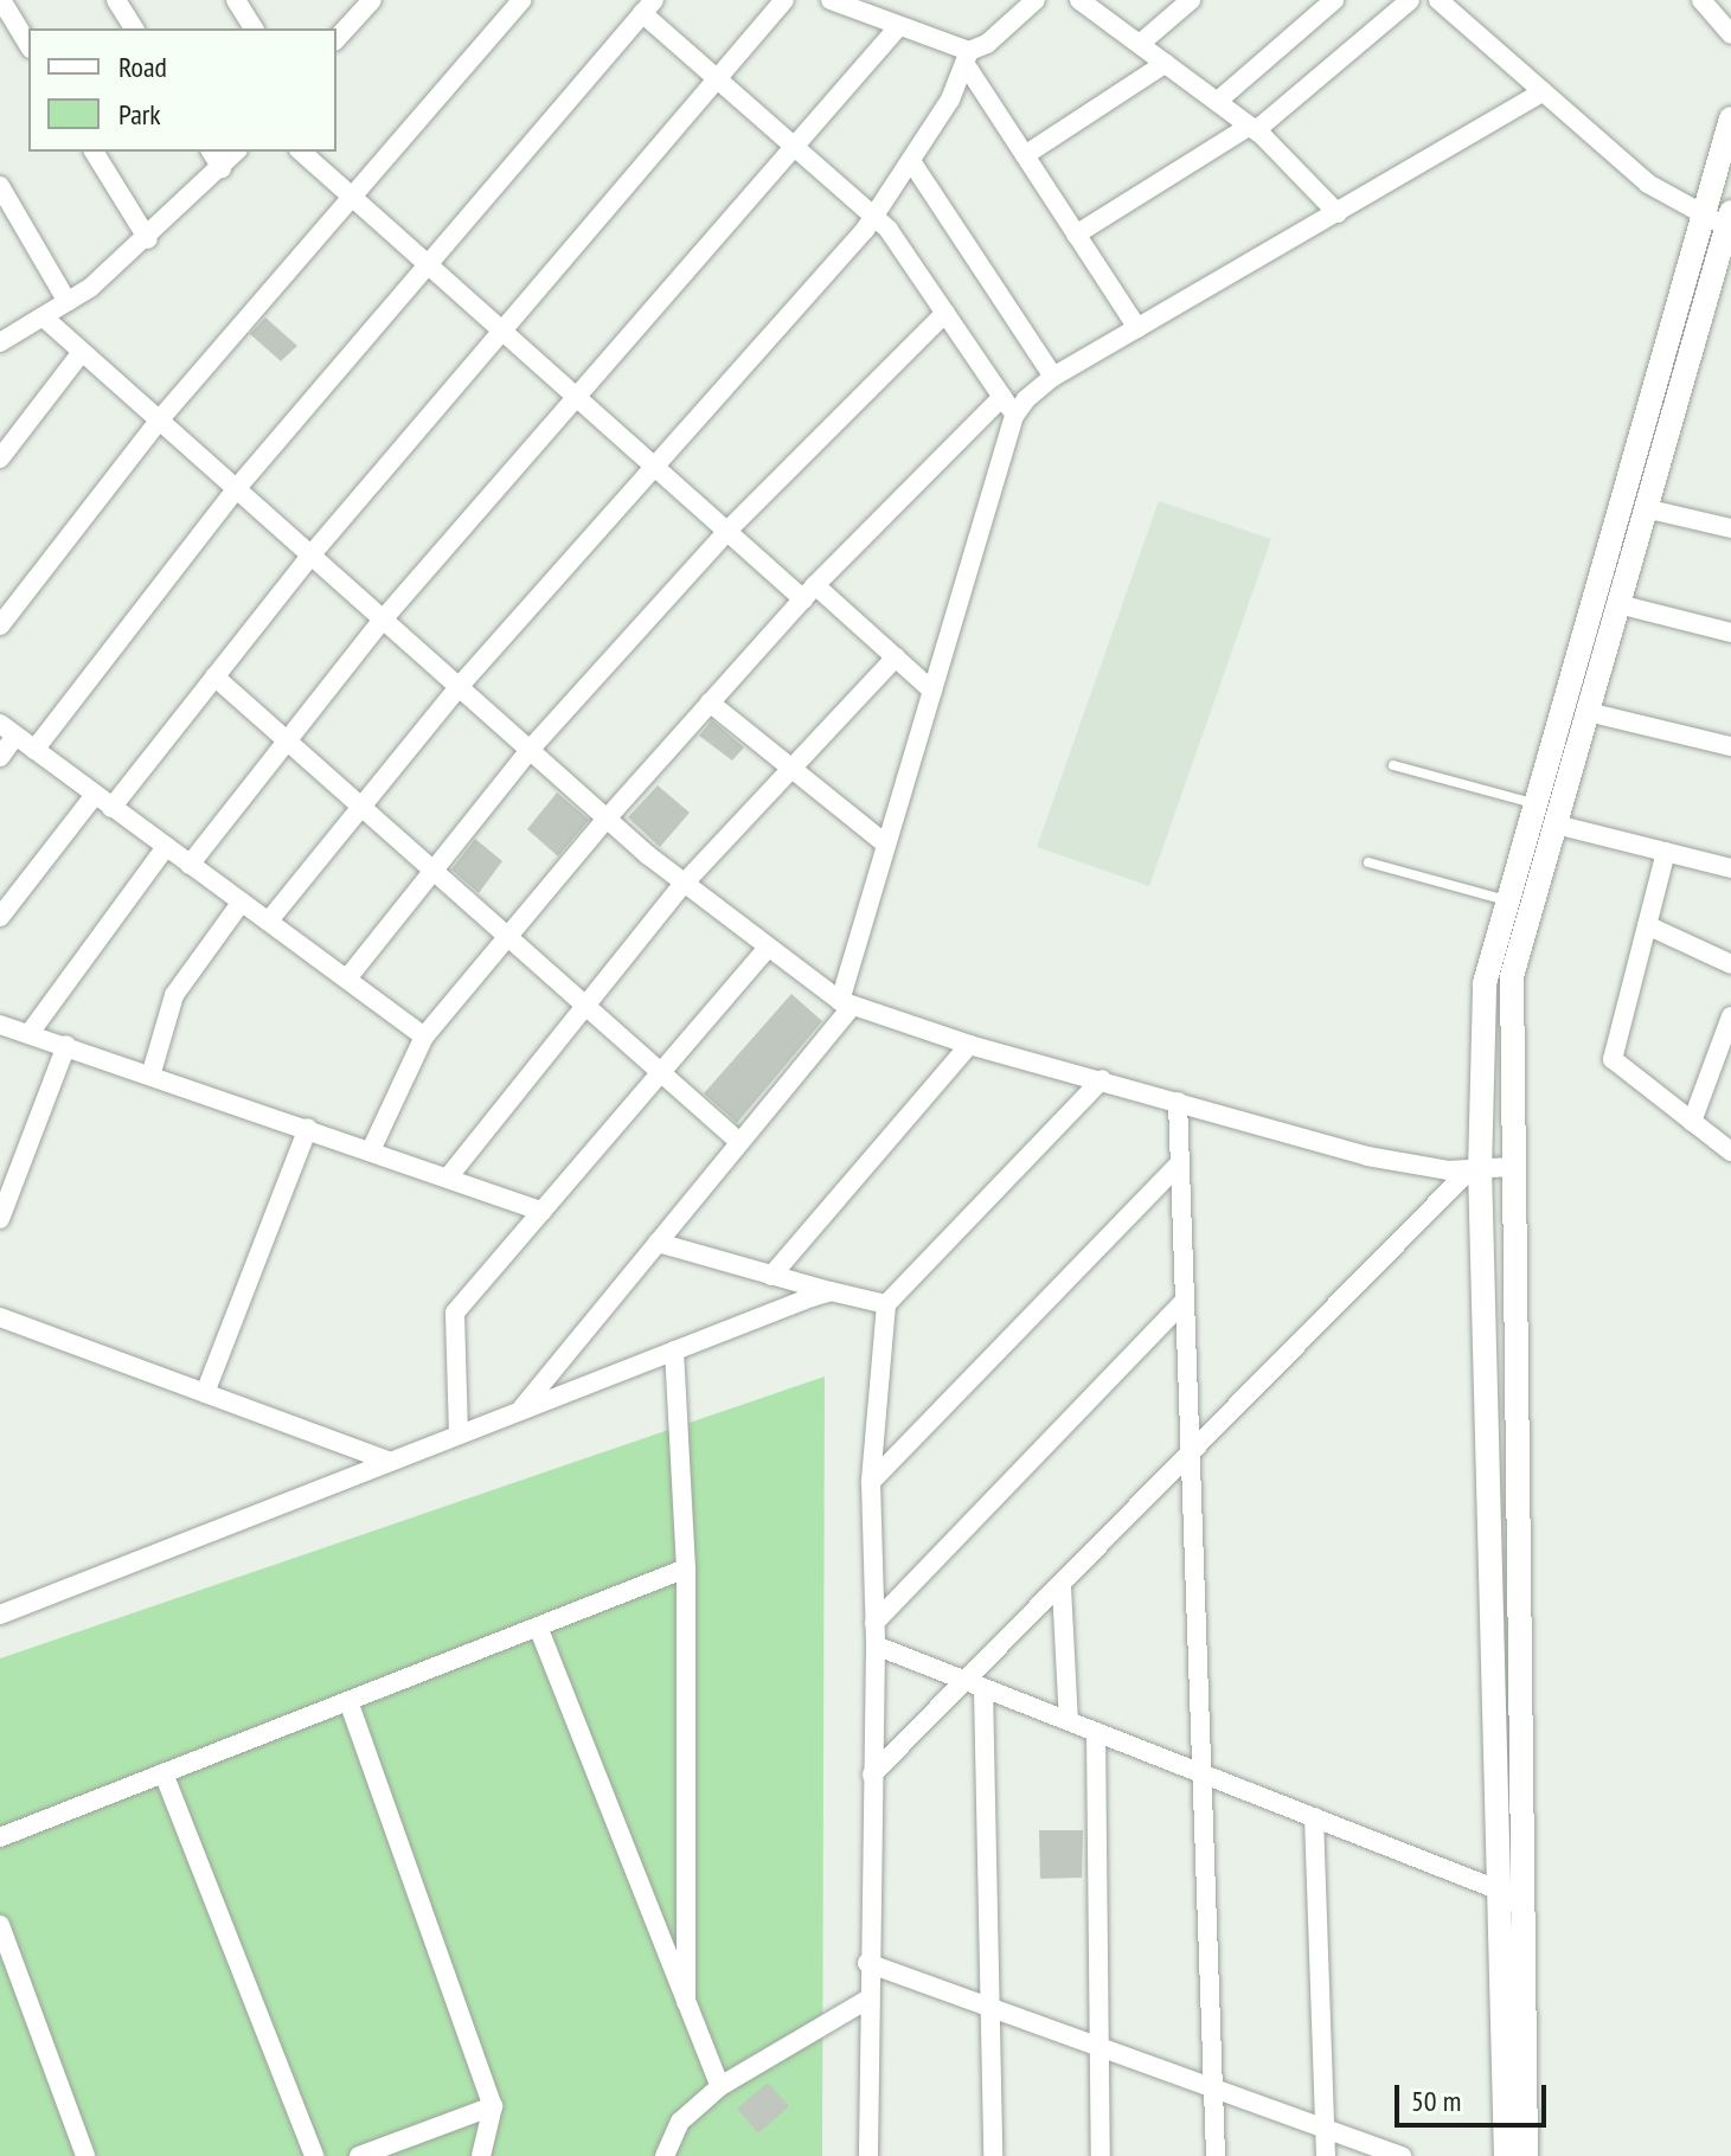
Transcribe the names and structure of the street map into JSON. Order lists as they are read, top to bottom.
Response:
{
  "legend": ["Road", "Park"],
  "scale_bar": "50 m"
}
